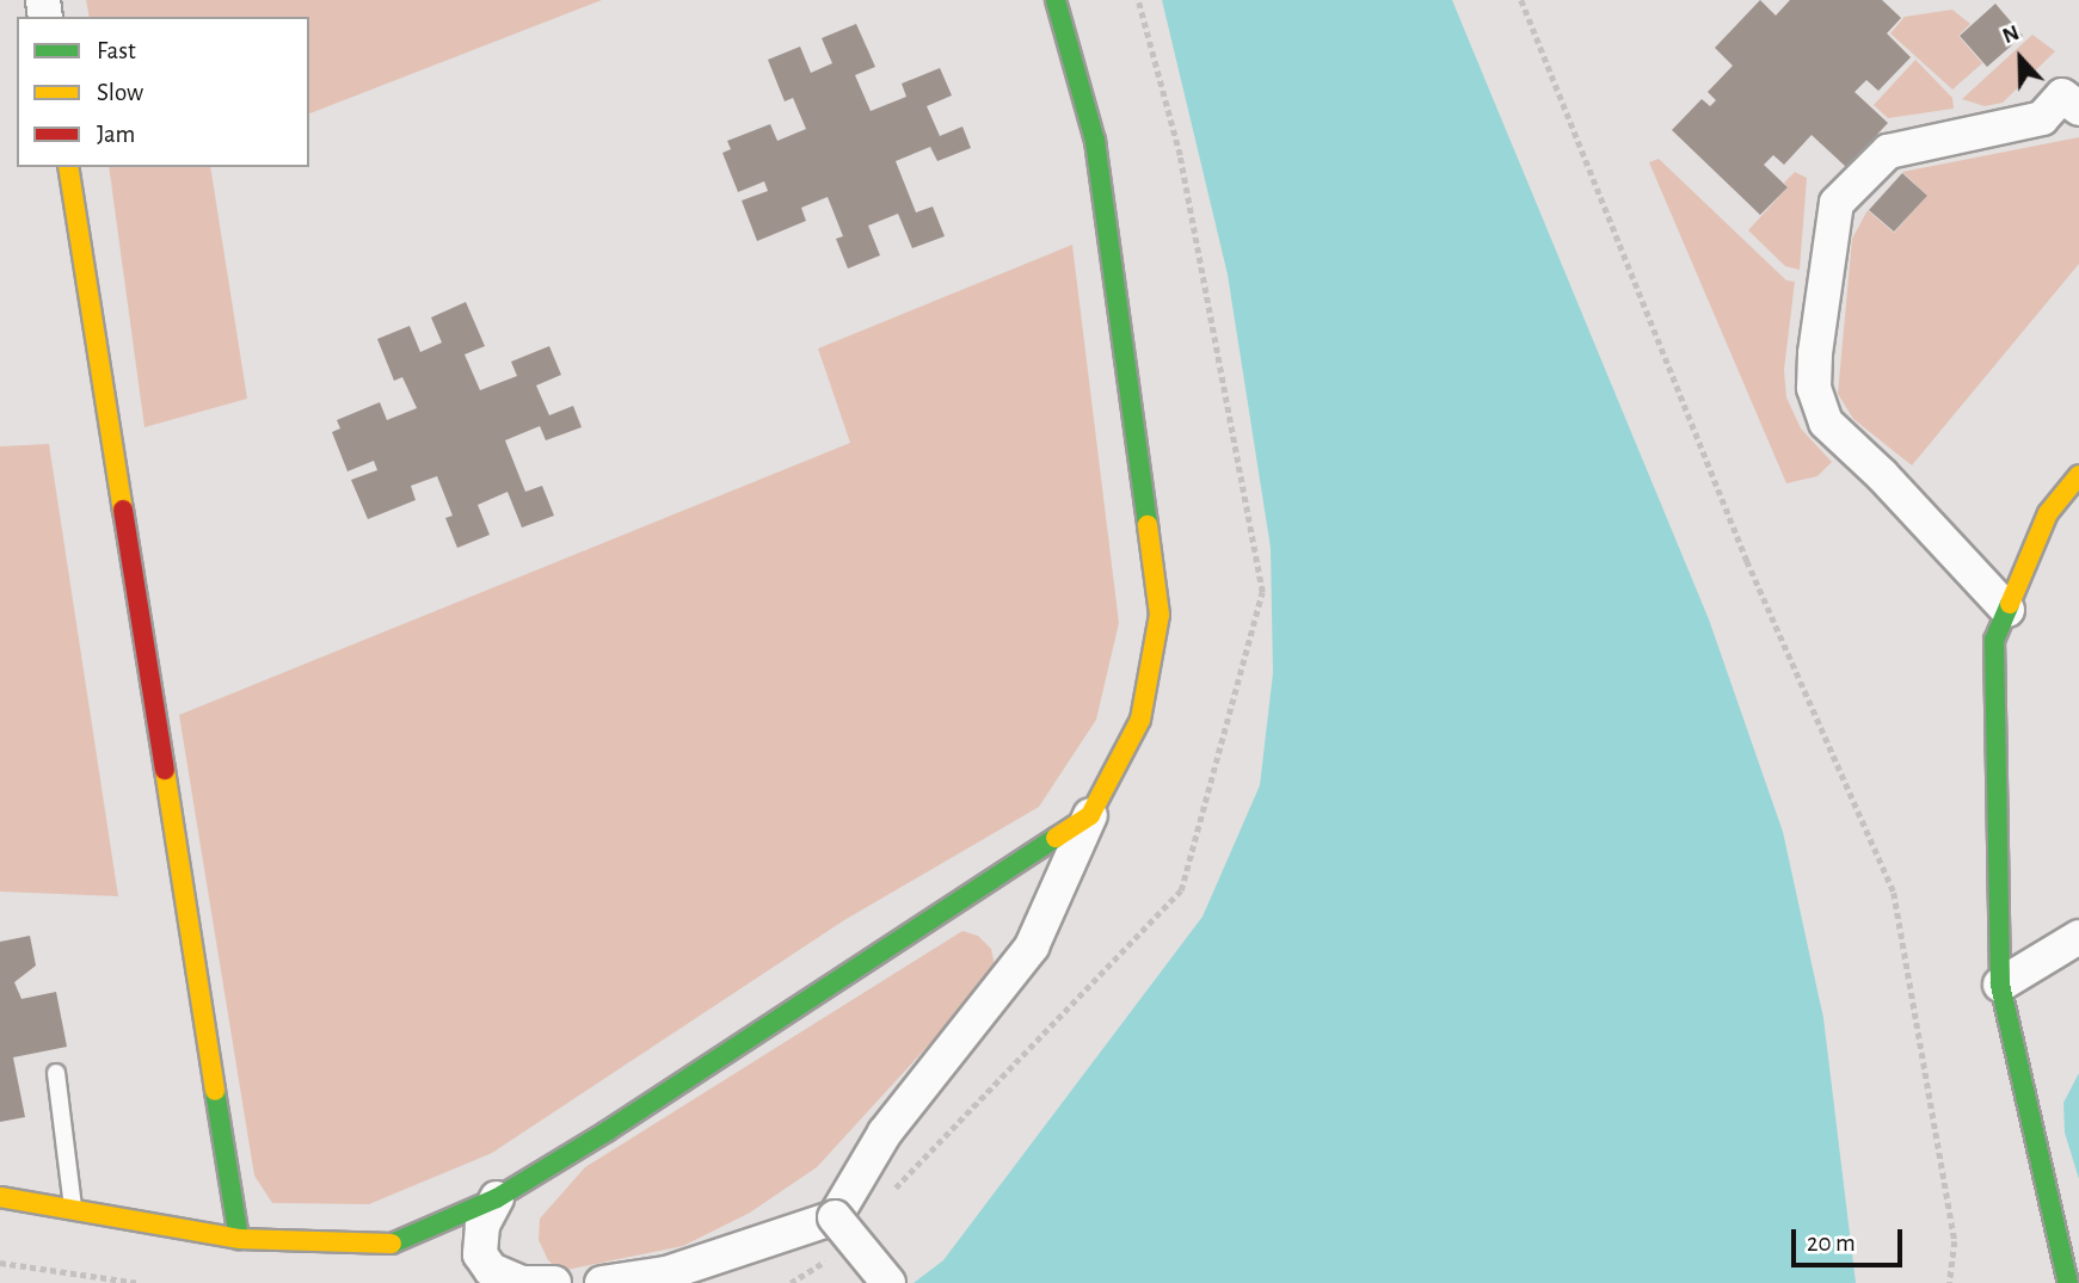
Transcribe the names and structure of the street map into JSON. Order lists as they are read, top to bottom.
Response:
{
  "legend": ["Fast", "Slow", "Jam"],
  "scale_bar": "20 m",
  "north": "top"
}
